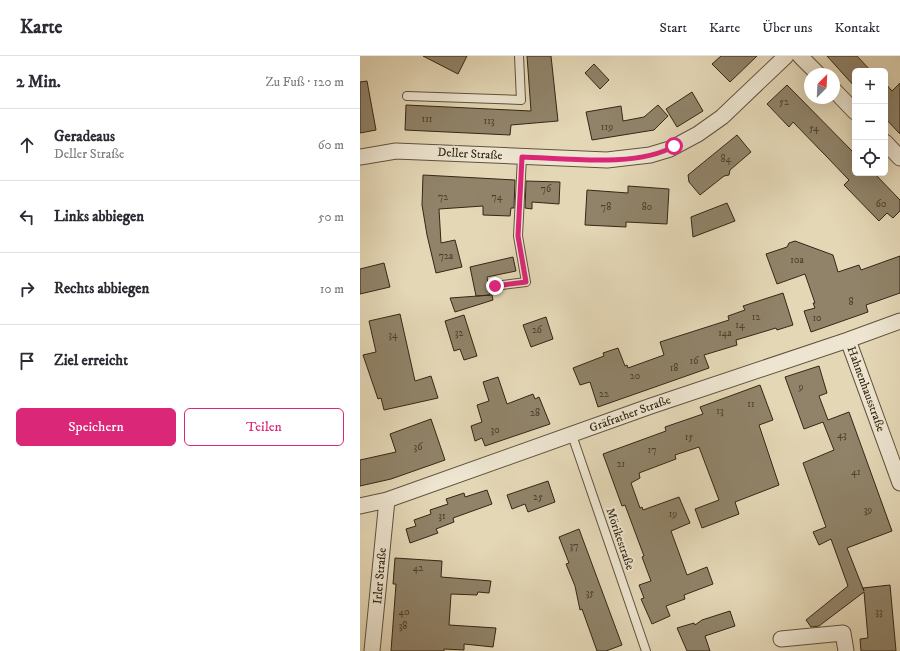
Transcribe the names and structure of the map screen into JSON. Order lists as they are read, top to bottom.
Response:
{
  "streets": {
    "street": [
      "Deller Straße",
      "Hahnenhausstraße",
      "Gräfrather Straße",
      "Irler Straße"
    ],
    "lane": ["Mörikestraße"]
  },
  "crossings": [
    ["Hahnenhausstraße", "Gräfrather Straße"],
    ["Gräfrather Straße", "Mörikestraße"],
    ["Gräfrather Straße", "Irler Straße"]
  ],
  "house_numbers": [
    "52",
    "111",
    "113",
    "119",
    "54",
    "84",
    "76",
    "72",
    "74",
    "60",
    "78",
    "80",
    "72a",
    "10a",
    "8",
    "12",
    "10",
    "14",
    "26",
    "32",
    "14a",
    "34",
    "16",
    "18",
    "20",
    "9",
    "22",
    "11",
    "13",
    "28",
    "30",
    "43",
    "15",
    "36",
    "17",
    "21",
    "41",
    "25",
    "39",
    "19",
    "31",
    "37",
    "42",
    "35",
    "40",
    "33",
    "38"
  ],
  "north": "top right",
  "page": {
    "header": "Karte",
    "nav": [
      "Start",
      "Karte",
      "Über uns",
      "Kontakt"
    ],
    "heading": ["2 Min.", "Zu Fuß · 120 m"],
    "map_buttons": ["+", "−"],
    "list": [
      ["Geradeaus", "Deller Straße", "60 m"],
      ["Links abbiegen", "50 m"],
      ["Rechts abbiegen", "10 m"],
      "Ziel erreicht"
    ],
    "buttons": ["Speichern", "Teilen"]
  }
}
